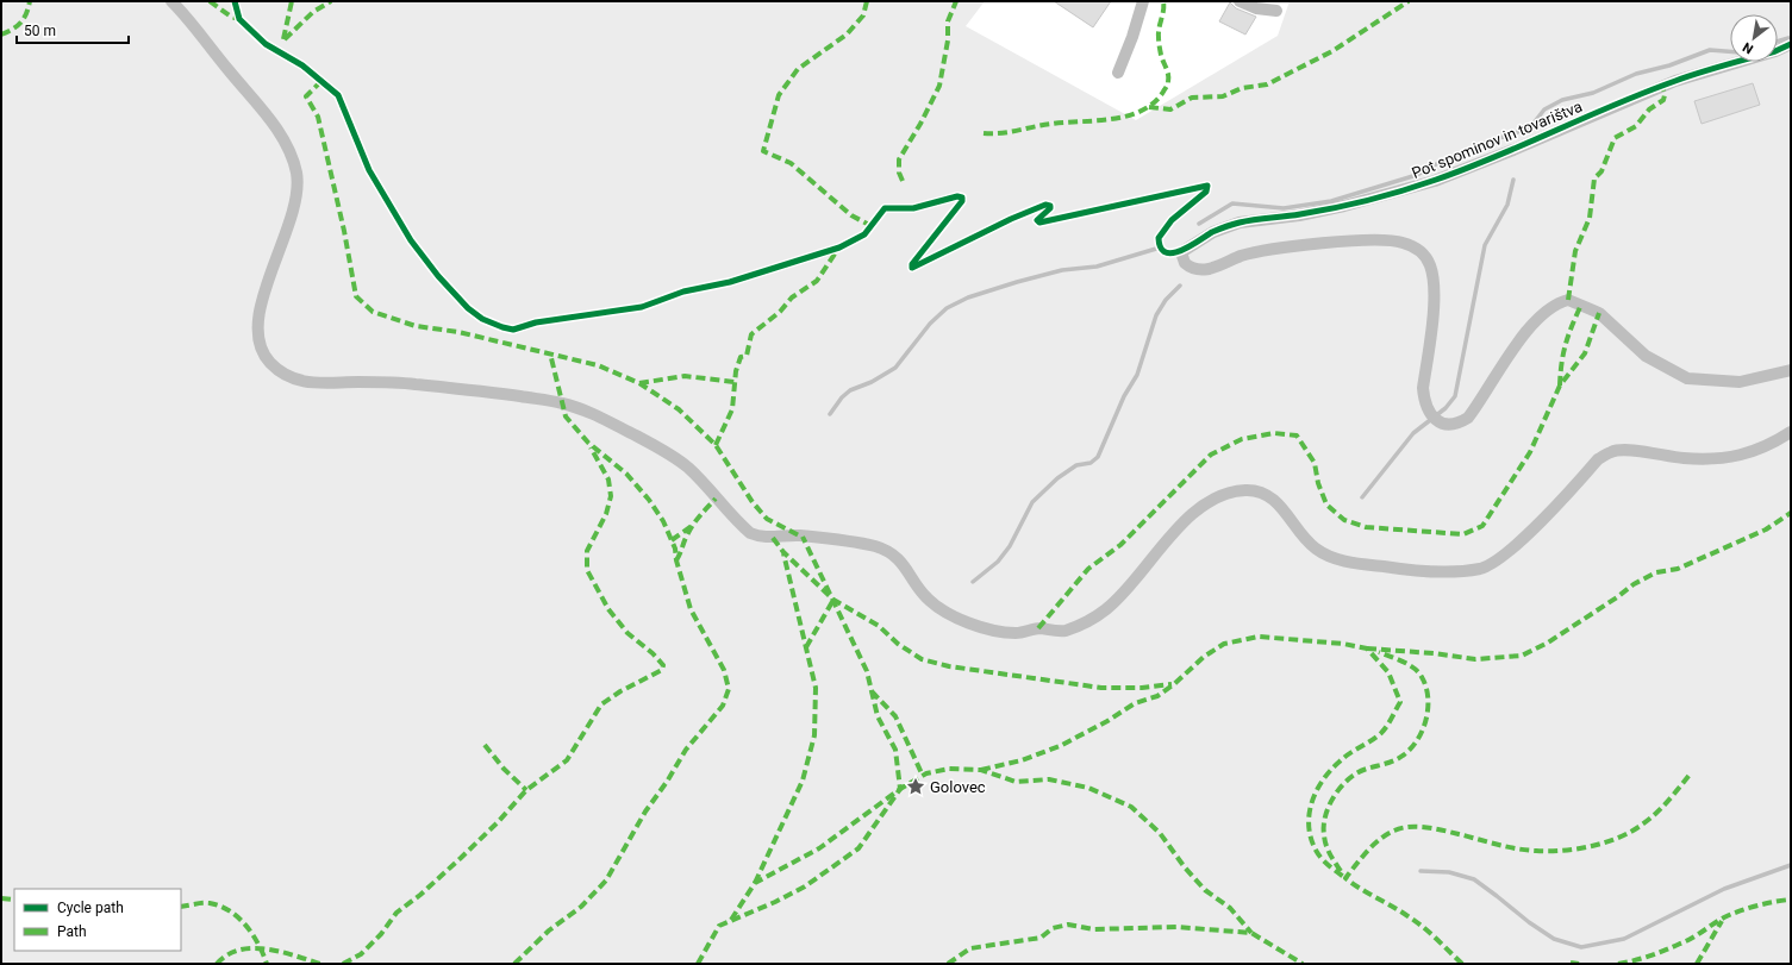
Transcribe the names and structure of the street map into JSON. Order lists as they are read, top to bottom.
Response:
{
  "streets": {
    "street": ["Pot spominov in tovarištva"]
  },
  "places": {
    "place": ["Golovec"]
  },
  "legend": ["Cycle path", "Path"],
  "scale_bar": "50 m",
  "north": "bottom left"
}
